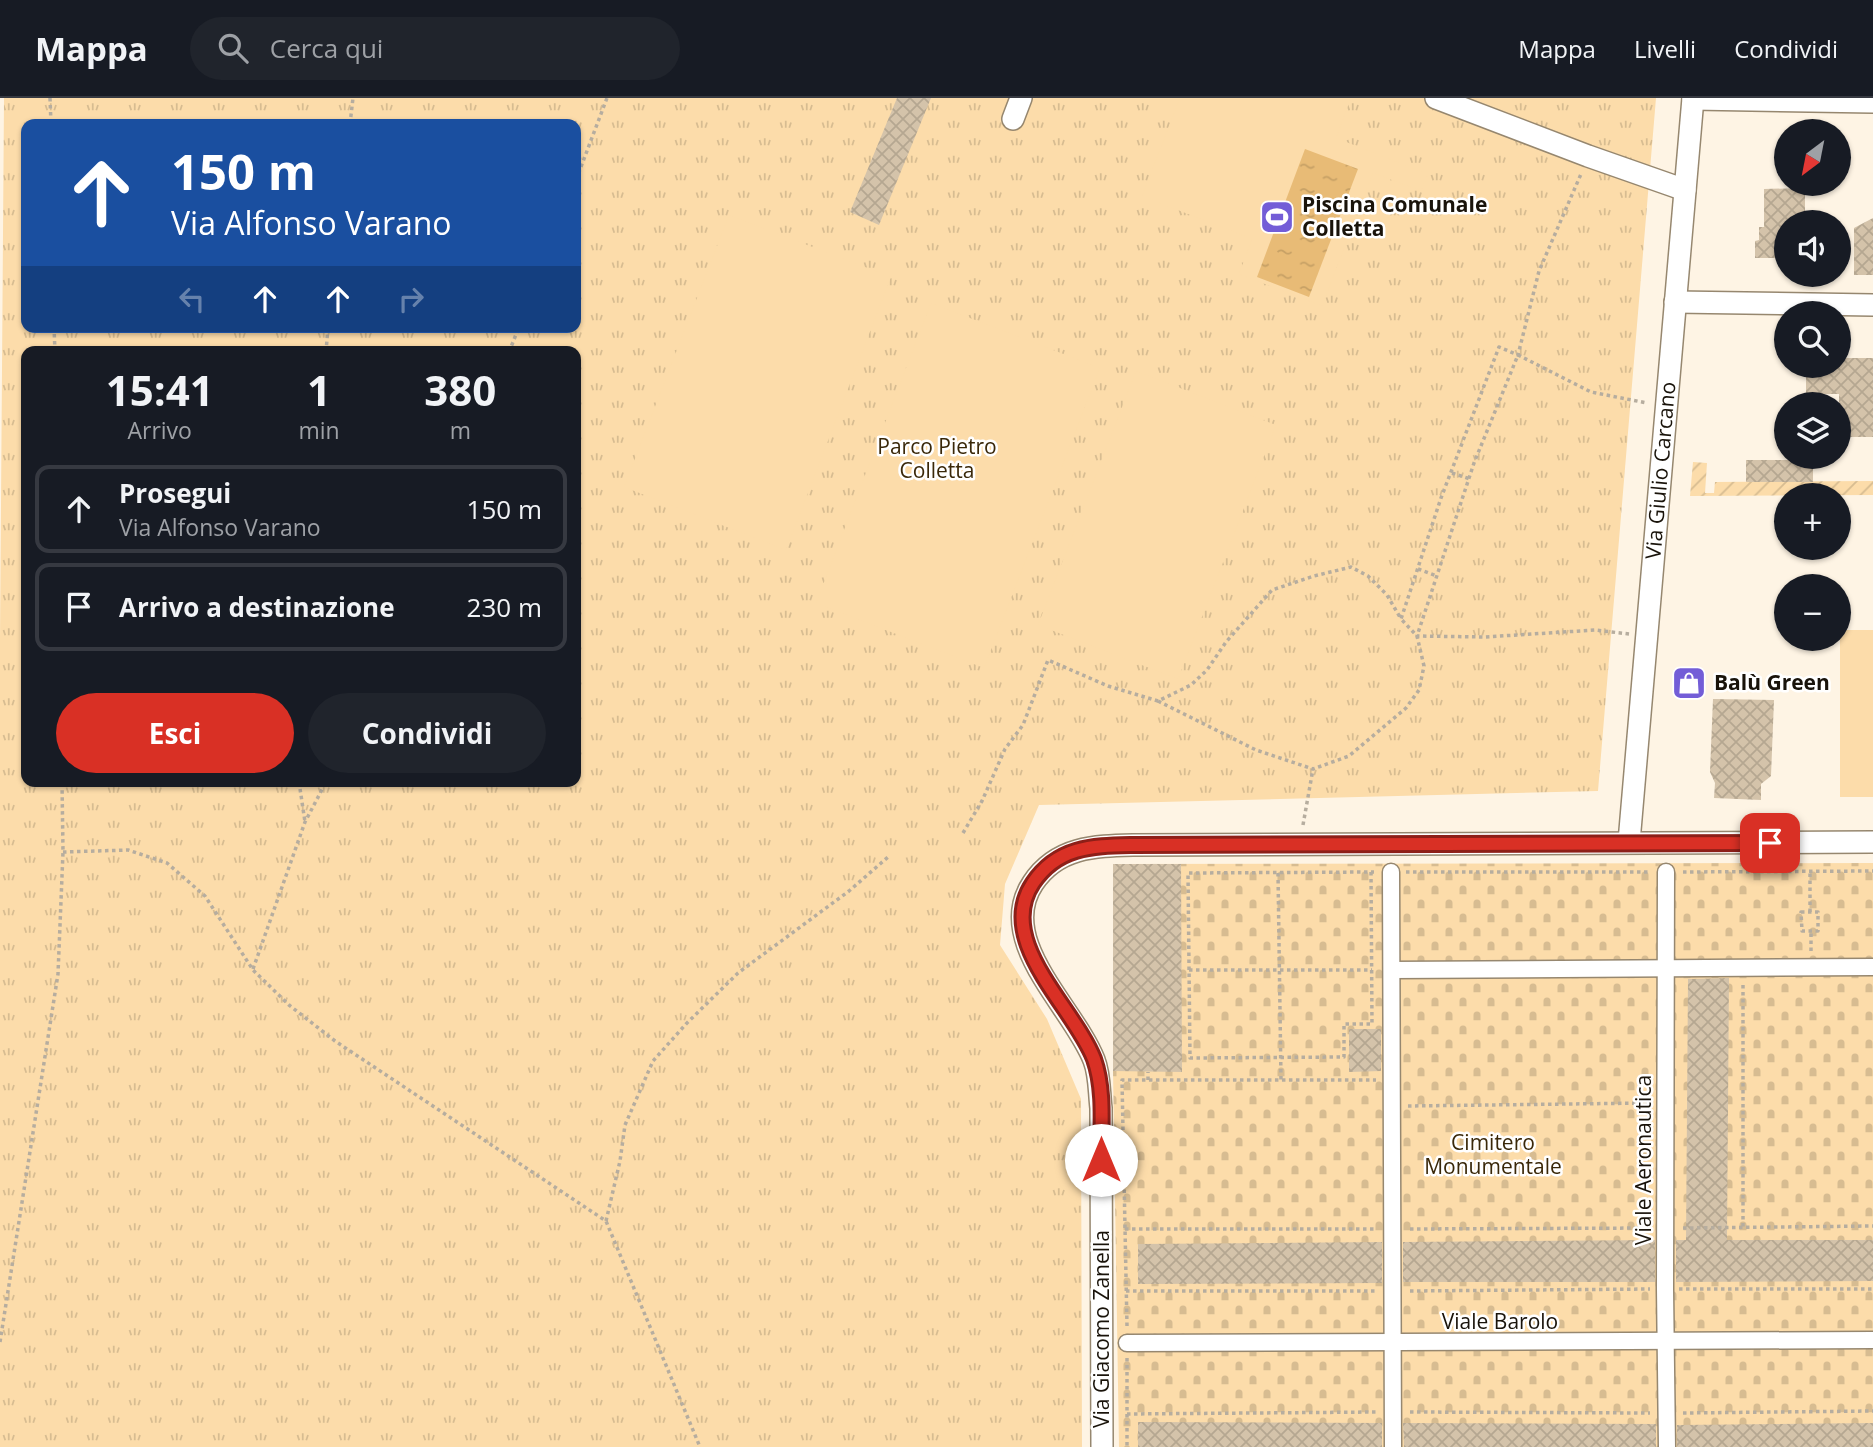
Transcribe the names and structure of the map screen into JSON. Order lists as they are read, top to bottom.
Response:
{
  "streets": {
    "street": [
      "Via Giulio Carcano",
      "Viale Aeronautica",
      "Viale Barolo",
      "Via Giacomo Zanella"
    ]
  },
  "crossings": [
    ["Via Giulio Carcano", "Via Giacomo Zanella"],
    ["Viale Aeronautica", "Viale Barolo"]
  ],
  "parks": ["Parco Pietro Colletta", "Cimitero Monumentale"],
  "places": {
    "sports": ["Piscina Comunale Colletta"],
    "shop": ["Balù Green"]
  },
  "north": "bottom left",
  "page": {
    "header": "Mappa",
    "search": "Cerca qui",
    "nav": ["Mappa", "Livelli", "Condividi"],
    "map_buttons": ["+", "−"],
    "turn": ["150 m", "Via Alfonso Varano"],
    "eta": [
      "15:41",
      "Arrivo",
      "1",
      "min",
      "380",
      "m"
    ],
    "list": [
      {
        "name": "Prosegui",
        "note": "Via Alfonso Varano",
        "value": "150 m"
      },
      {
        "name": "Arrivo a destinazione",
        "value": "230 m"
      }
    ],
    "buttons": ["Esci", "Condividi"]
  }
}
